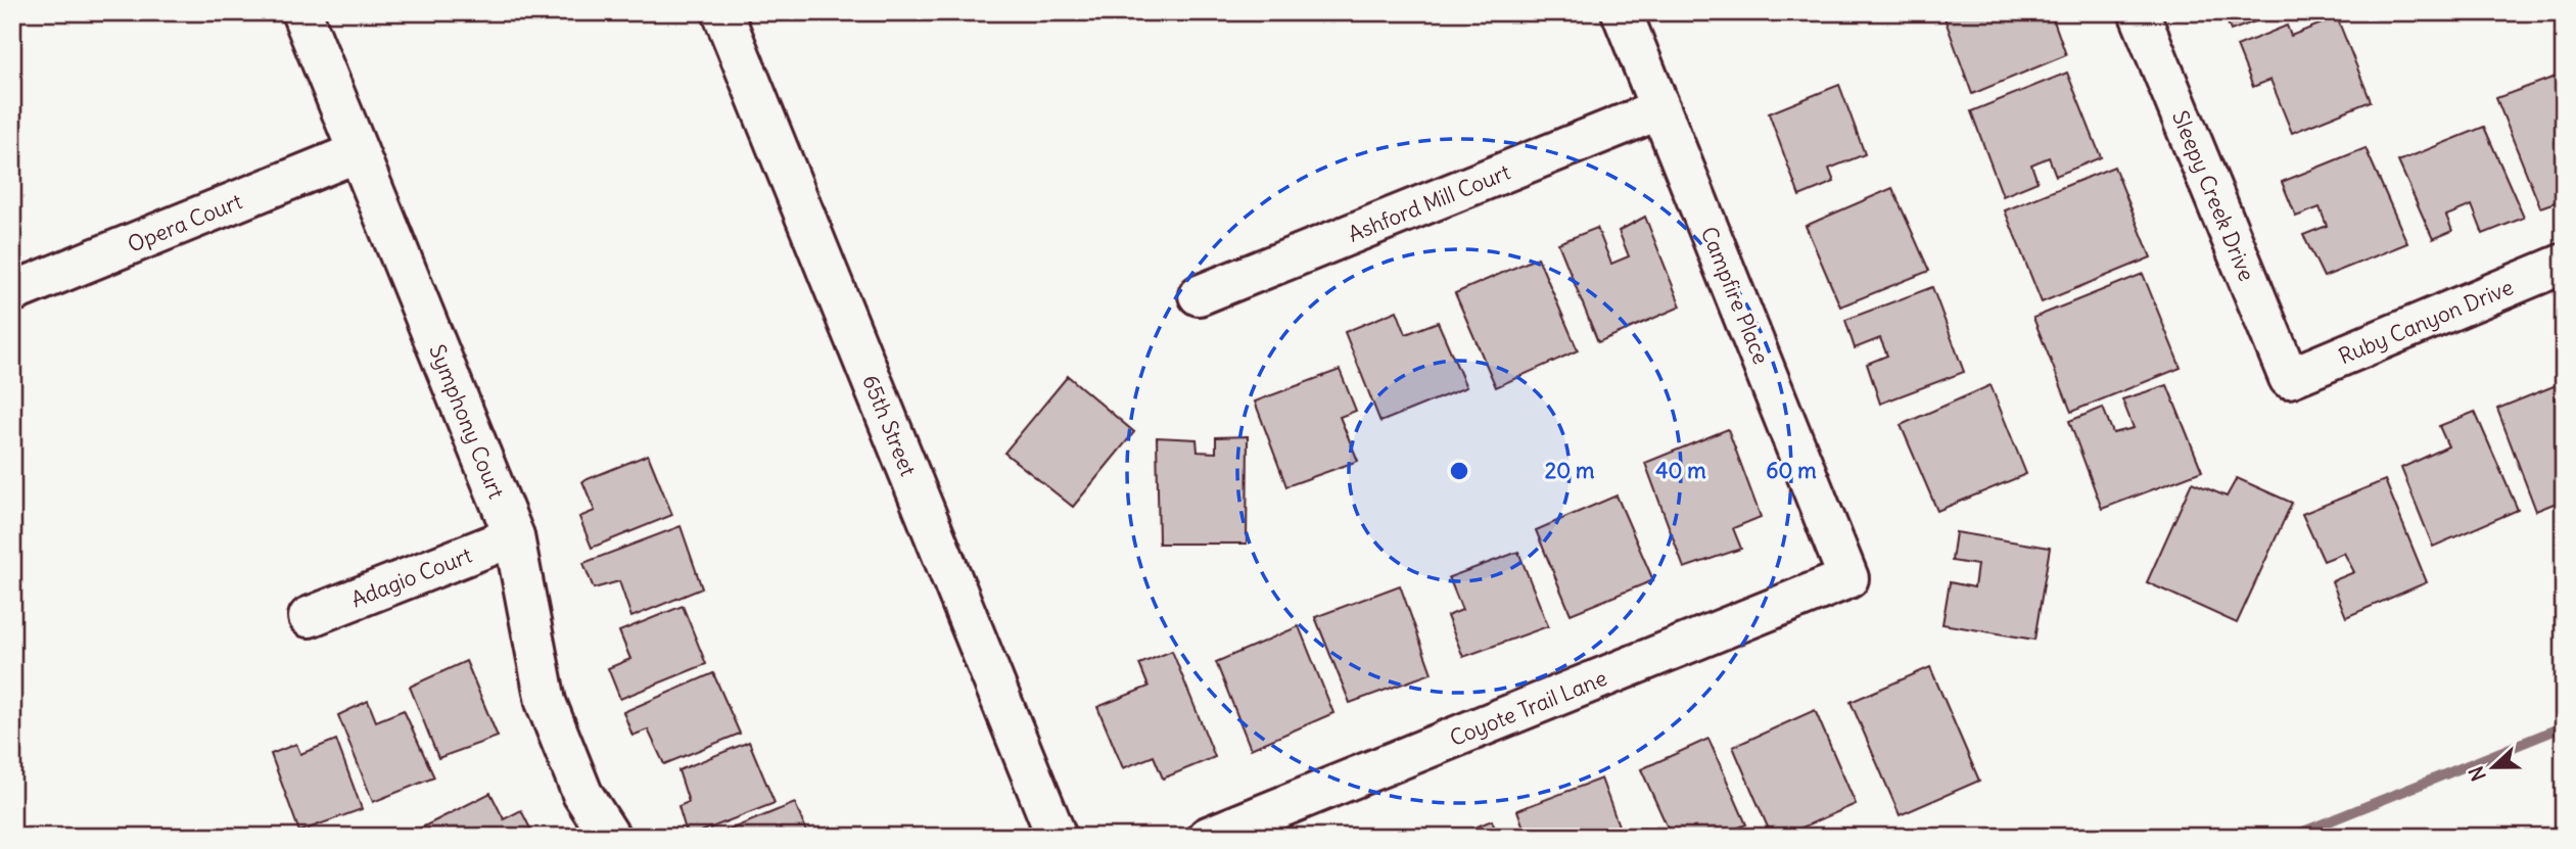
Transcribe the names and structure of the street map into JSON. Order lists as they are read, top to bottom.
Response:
{
  "streets": {
    "street": [
      "Sleepy Creek Drive",
      "Ashford Mill Court",
      "Opera Court",
      "Campfire Place",
      "Ruby Canyon Drive",
      "Symphony Court",
      "65th Street",
      "Adagio Court",
      "Coyote Trail Lane"
    ]
  },
  "crossings": [
    ["Sleepy Creek Drive", "Ruby Canyon Drive"],
    ["Ashford Mill Court", "Campfire Place"],
    ["Opera Court", "Symphony Court"],
    ["Campfire Place", "Coyote Trail Lane"],
    ["Symphony Court", "Adagio Court"]
  ],
  "north": "left",
  "rings": ["20 m", "40 m", "60 m"]
}
